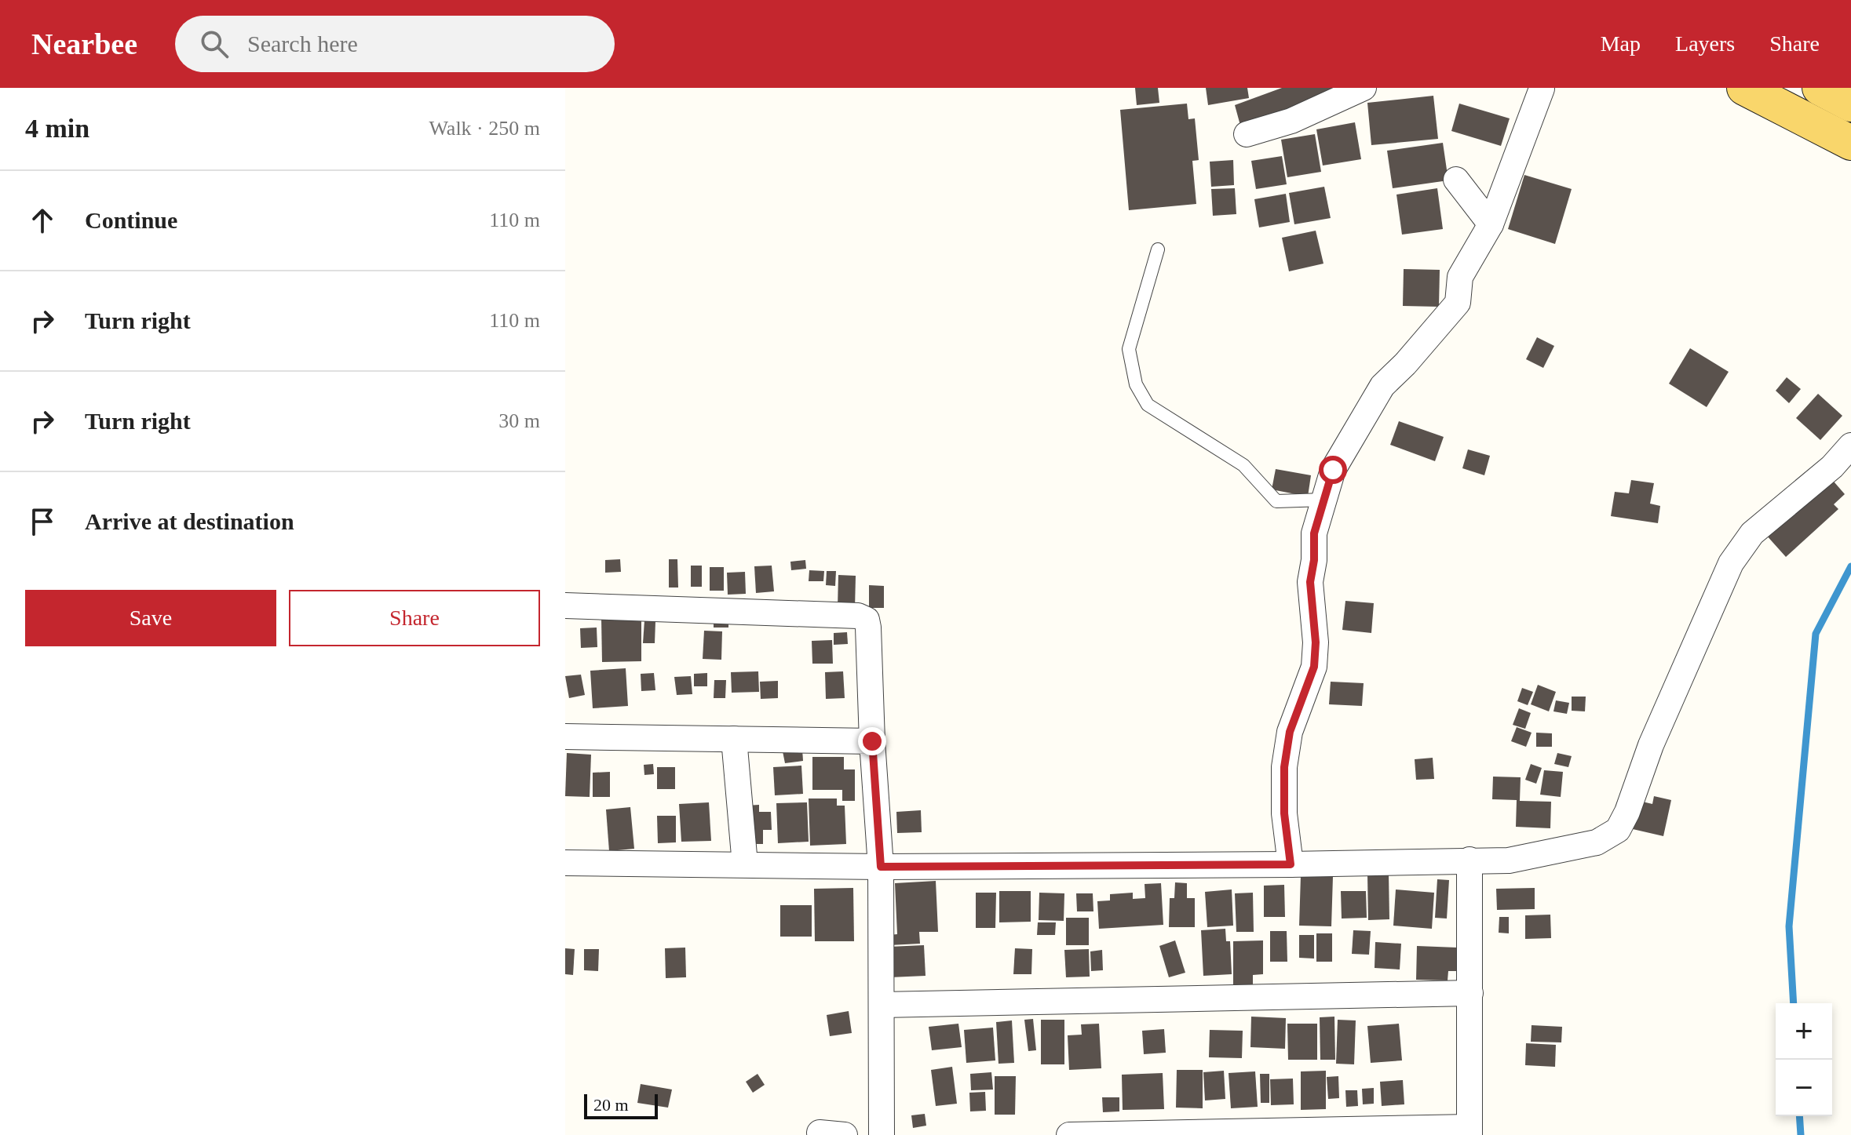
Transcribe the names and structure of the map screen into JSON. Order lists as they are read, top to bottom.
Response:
{
  "scale_bar": "20 m",
  "page": {
    "header": "Nearbee",
    "search": "Search here",
    "nav": ["Map", "Layers", "Share"],
    "heading": ["4 min", "Walk · 250 m"],
    "list": [
      ["Continue", "110 m"],
      ["Turn right", "110 m"],
      ["Turn right", "30 m"],
      "Arrive at destination"
    ],
    "buttons": ["Save", "Share"],
    "map_buttons": ["+", "−"],
    "scale": "20 m"
  }
}
